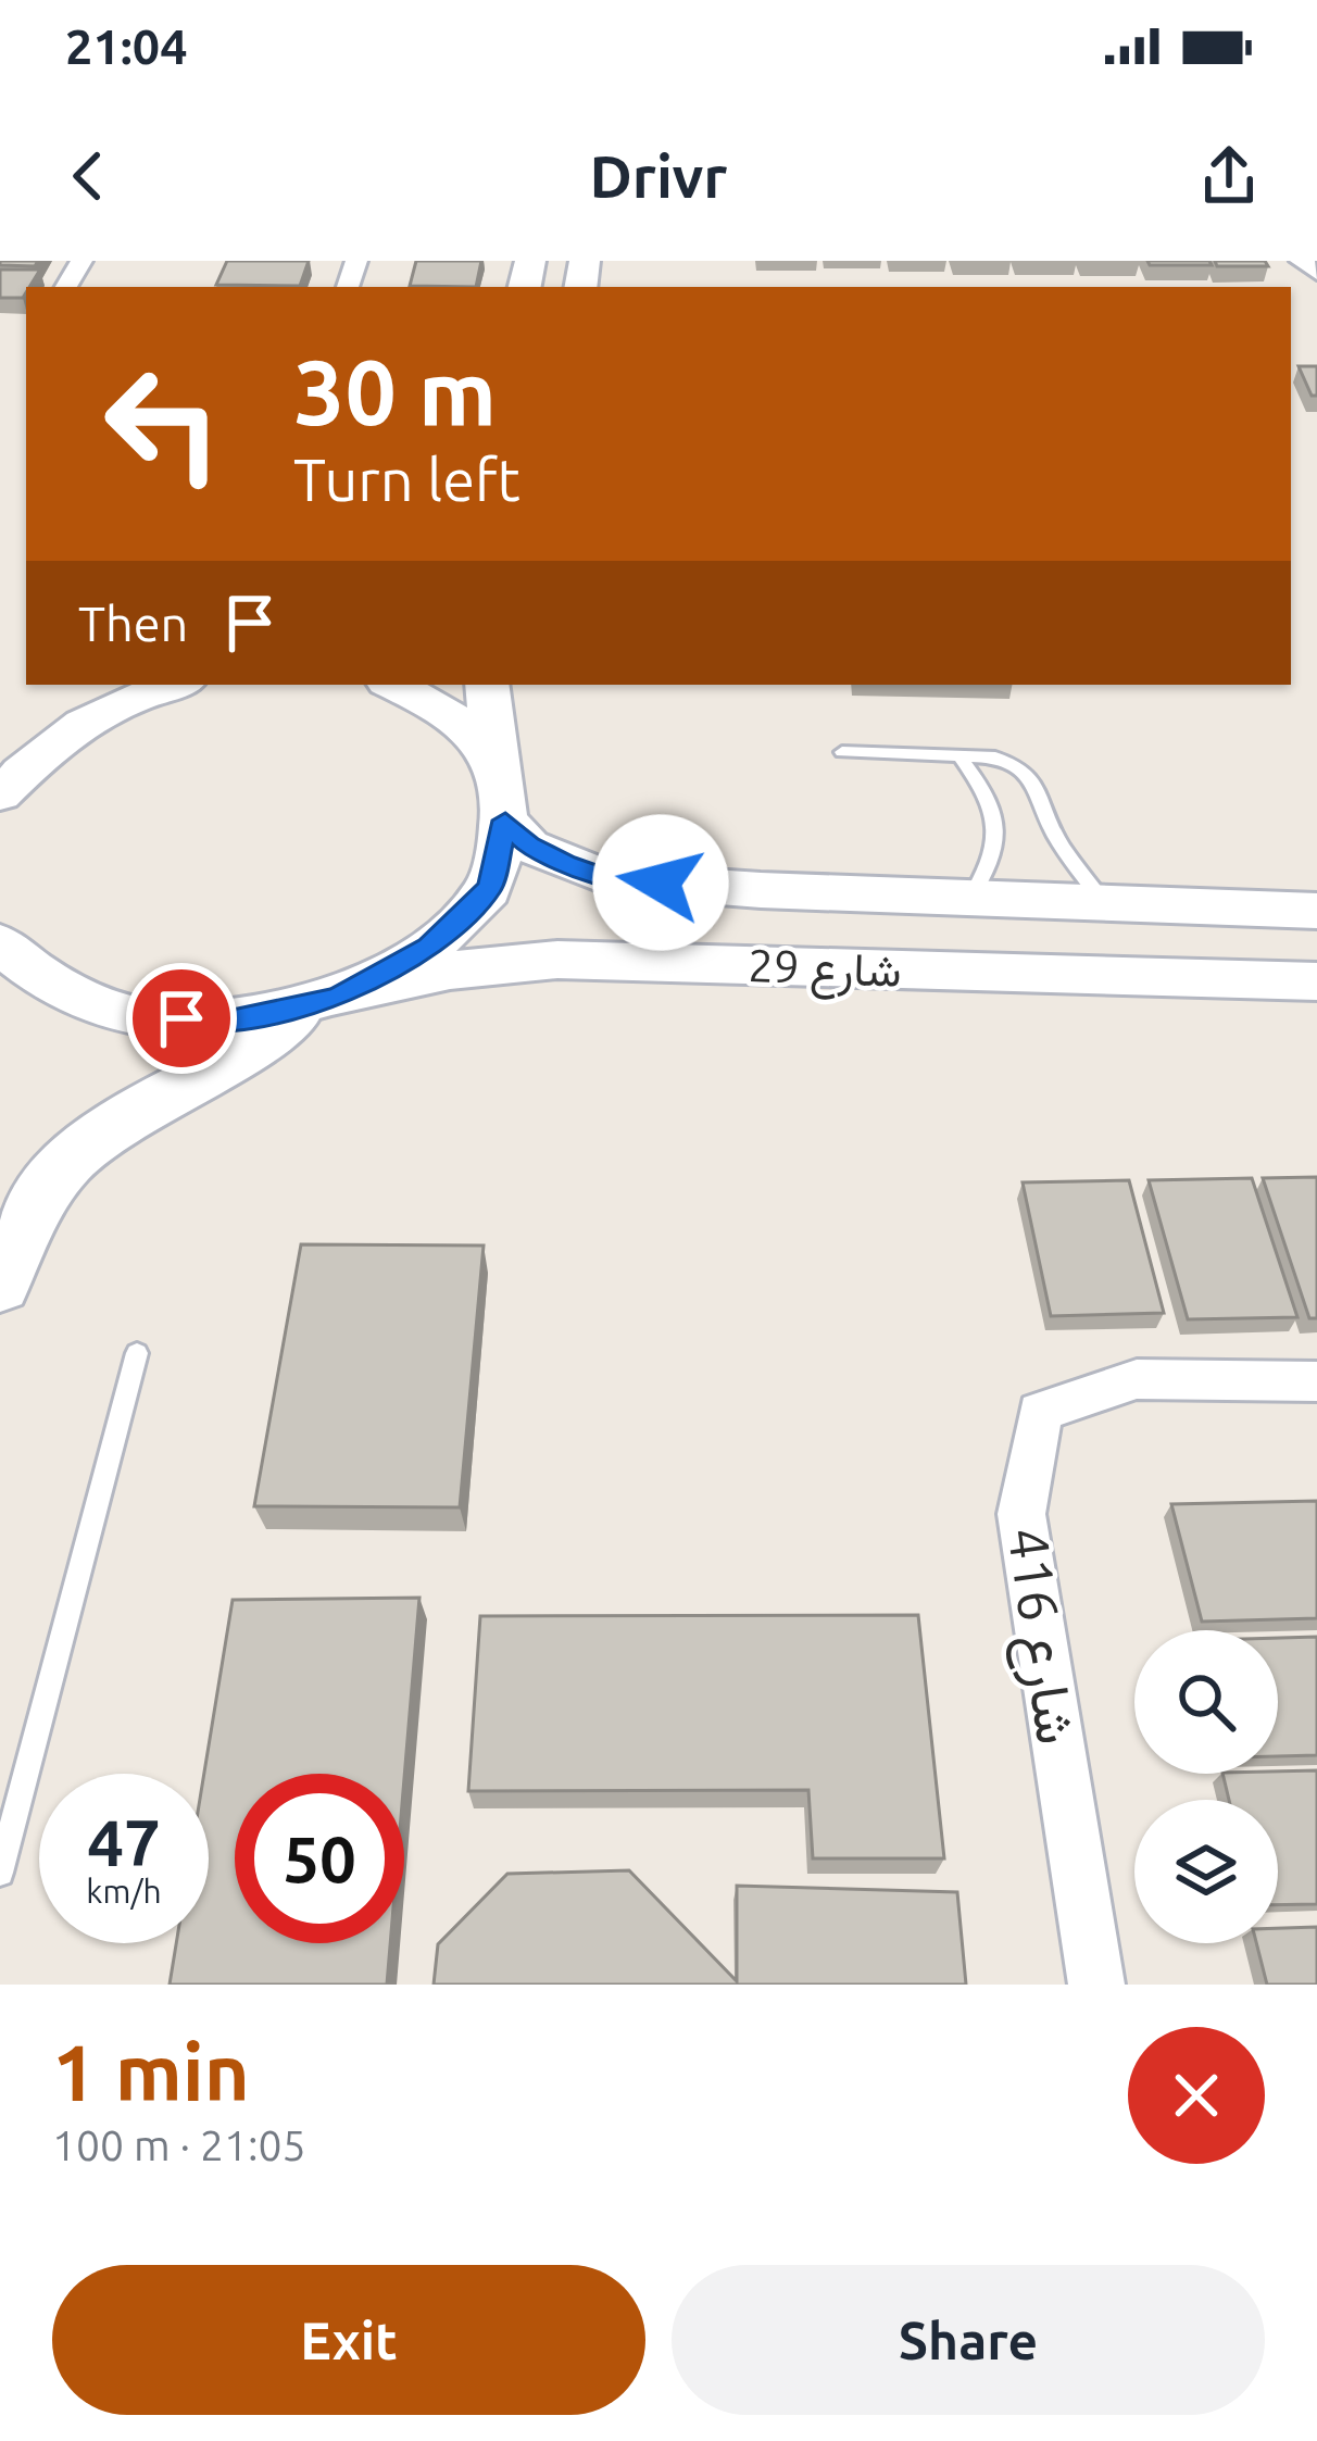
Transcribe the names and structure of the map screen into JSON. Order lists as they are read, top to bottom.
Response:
{
  "streets": {
    "main road": ["شارع 29"],
    "street": ["شارع 416"]
  },
  "page": {
    "status": "21:04",
    "header": "Drivr",
    "turn": ["30 m", "Turn left"],
    "then": "Then",
    "speed": "47 km/h",
    "limit": "50",
    "heading": ["1 min", "100 m · 21:05"],
    "buttons": ["Exit", "Share"]
  }
}
